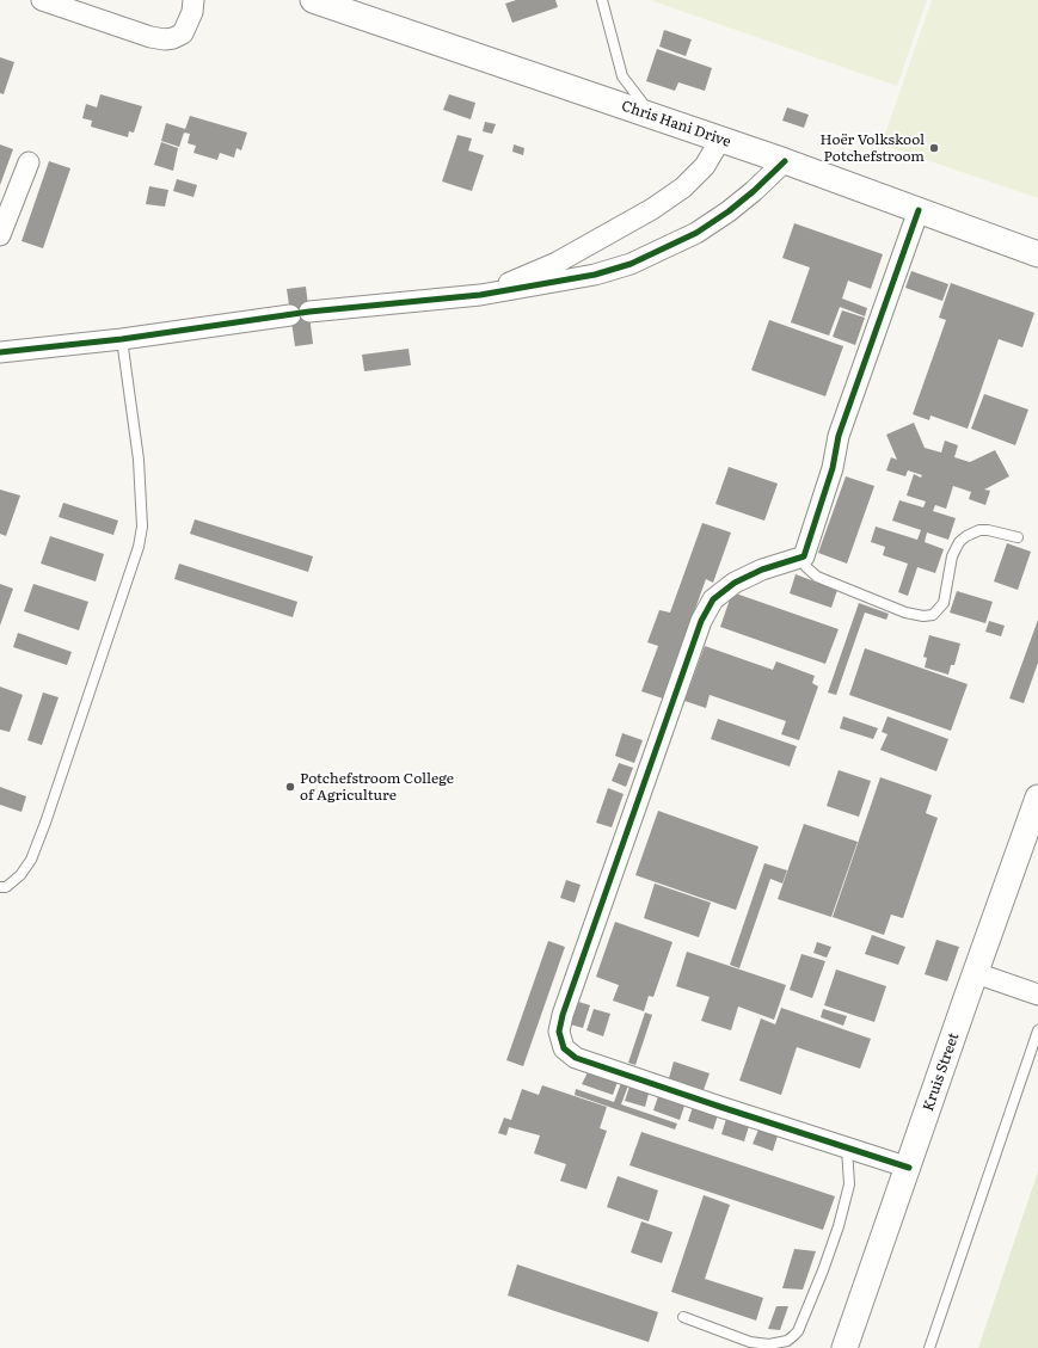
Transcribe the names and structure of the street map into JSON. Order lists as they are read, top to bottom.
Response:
{
  "streets": {
    "street": ["Chris Hani Drive", "Kruis Street"]
  },
  "places": ["Hoër Volkskool Potchefstroom", "Potchefstroom College of Agriculture"]
}
